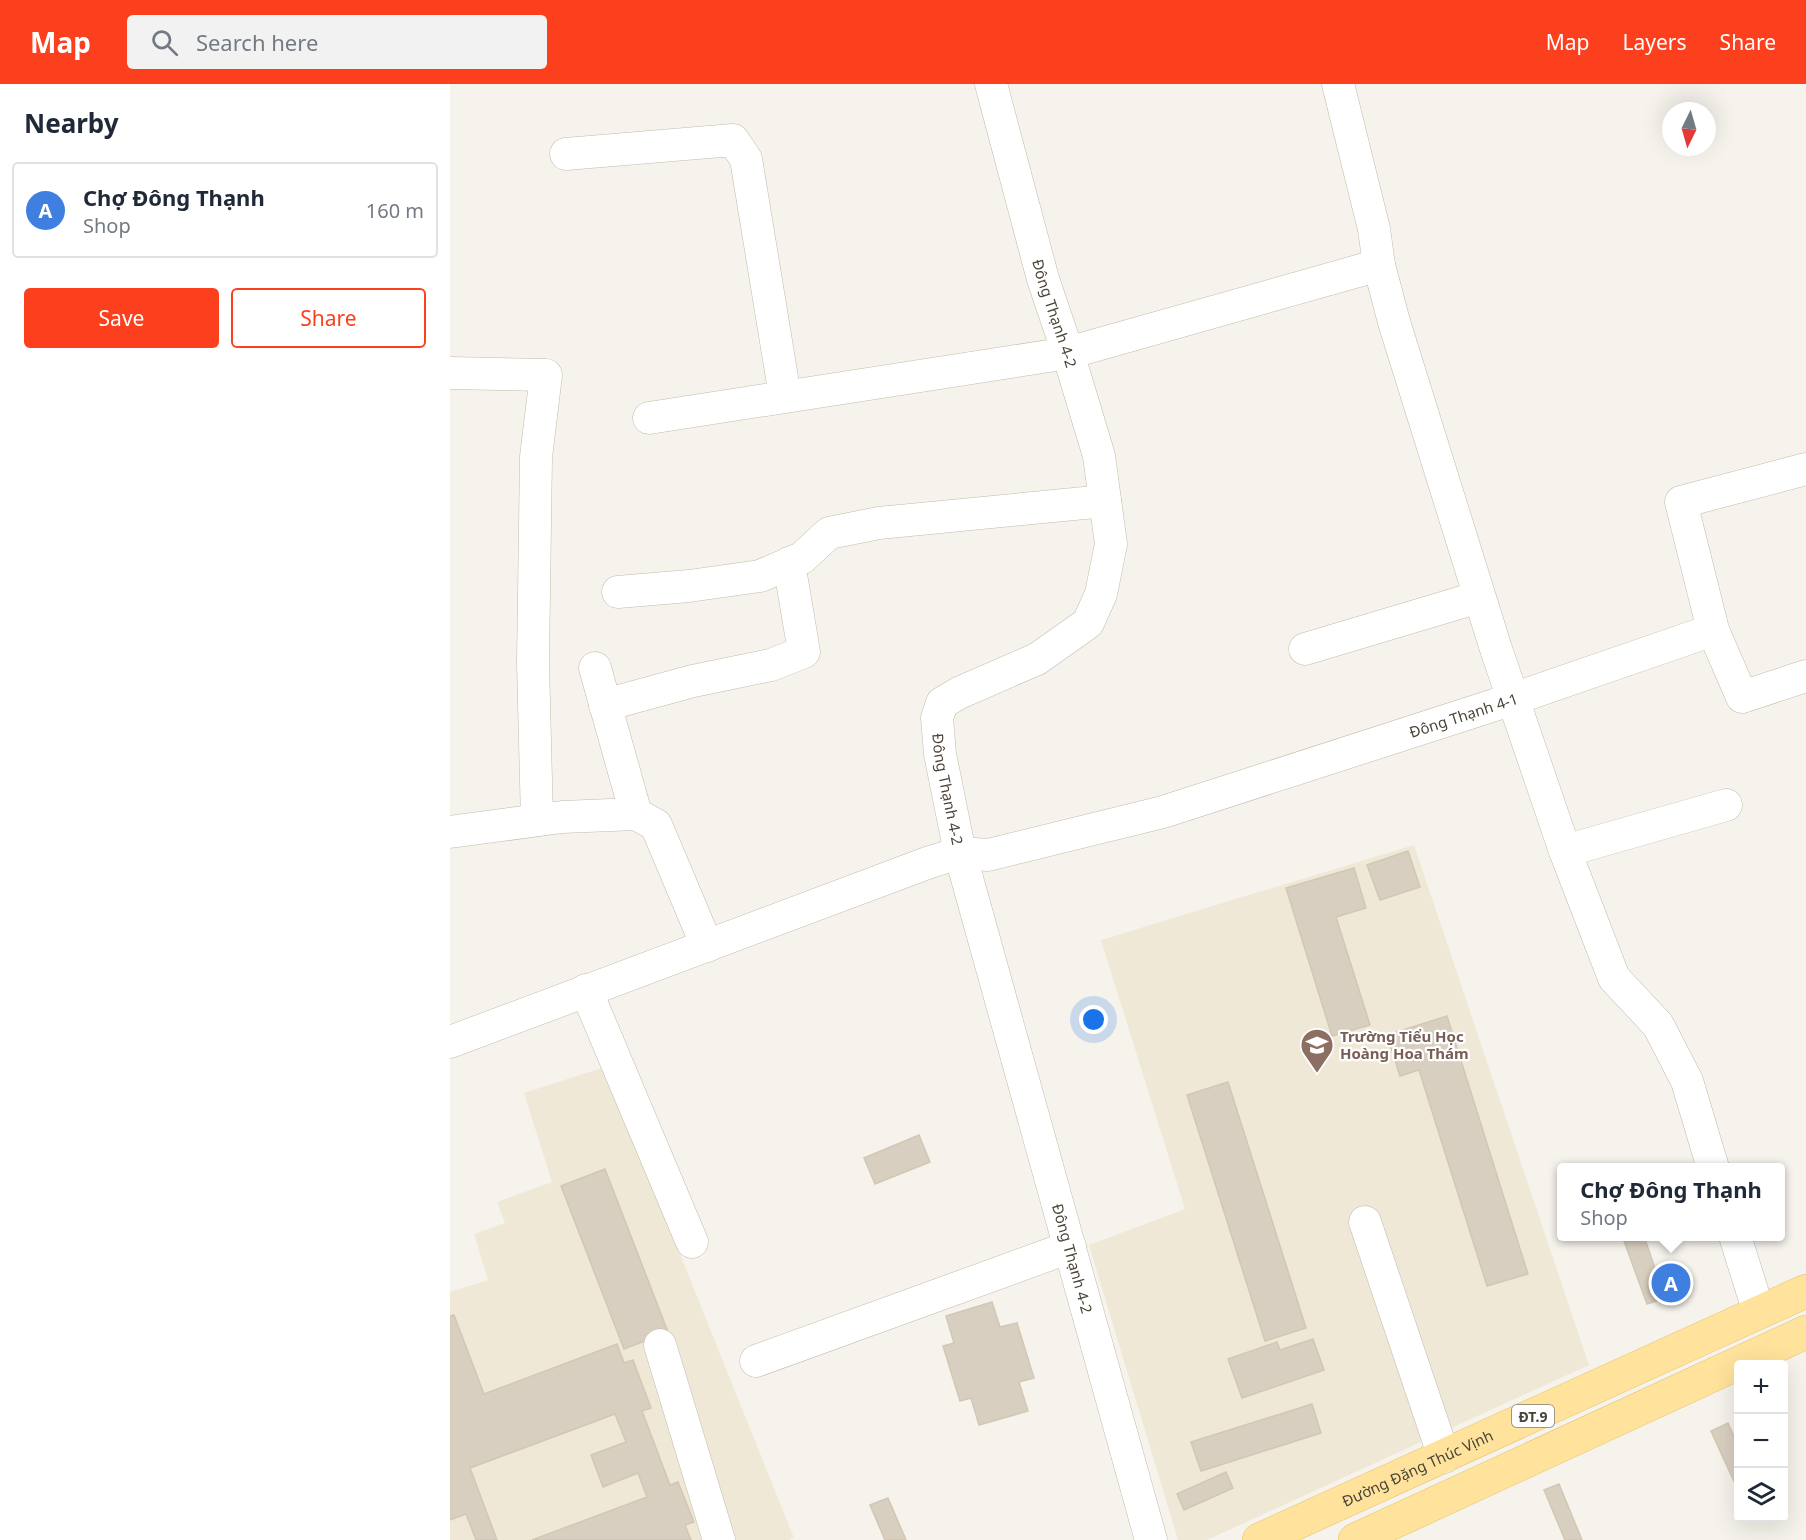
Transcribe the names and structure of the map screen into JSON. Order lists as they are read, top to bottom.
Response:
{
  "streets": {
    "main road": ["ĐT.9", "Đường Đặng Thúc Vịnh"],
    "street": ["Đông Thạnh 4-2", "Đông Thạnh 4-1"]
  },
  "crossings": [
    ["Đông Thạnh 4-2", "Đông Thạnh 4-1"]
  ],
  "places": {
    "school or university": ["Trường Tiểu Học Hoàng Hoa Thám"]
  },
  "north": "bottom",
  "page": {
    "header": "Map",
    "search": "Search here",
    "nav": ["Map", "Layers", "Share"],
    "heading": "Nearby",
    "list": [
      {
        "mark": "A",
        "name": "Chợ Đông Thạnh",
        "note": "Shop",
        "value": "160 m"
      }
    ],
    "buttons": ["Save", "Share"],
    "popup": ["Chợ Đông Thạnh", "Shop"],
    "pins": "A",
    "map_buttons": ["+", "−"]
  }
}
